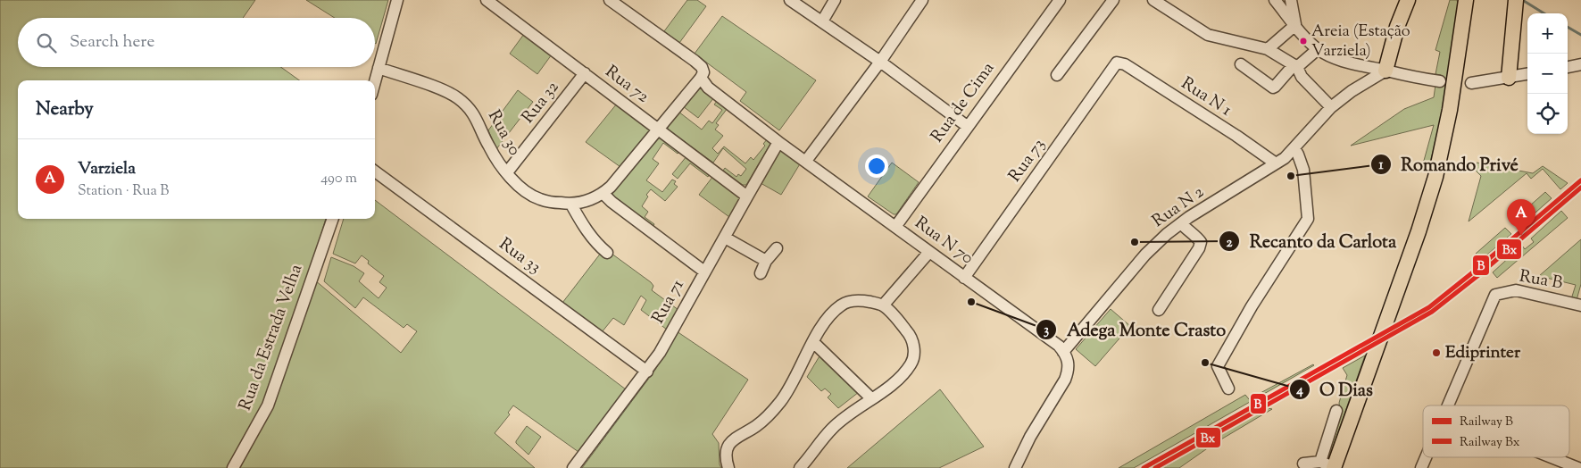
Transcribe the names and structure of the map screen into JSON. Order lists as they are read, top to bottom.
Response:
{
  "streets": {
    "street": [
      "Rua 72",
      "Rua N 1",
      "Rua 32",
      "Rua de Cima",
      "Rua 30",
      "Rua 73",
      "Rua N 2",
      "Rua N 70",
      "Rua 33",
      "Rua B",
      "Rua 71",
      "Rua da Estrada Velha"
    ]
  },
  "crossings": [
    ["Rua 72", "Rua 32"],
    ["Rua 72", "Rua 71"],
    ["Rua N 1", "Rua 73"],
    ["Rua N 1", "Rua N 2"],
    ["Rua 32", "Rua 30"],
    ["Rua de Cima", "Rua N 70"],
    ["Rua 73", "Rua N 70"],
    ["Rua N 2", "Rua N 70"],
    ["Rua N 70", "Rua 71"],
    ["Rua 33", "Rua 71"]
  ],
  "places": [
    "Areia (Estação Varziela)",
    "Romando Privé",
    "Recanto da Carlota",
    "Adega Monte Crasto",
    "Ediprinter",
    "O Dias"
  ],
  "lines": ["rail line B", "rail line Bx"],
  "legend": ["Railway B", "Railway Bx"],
  "page": {
    "map_buttons": ["+", "−"],
    "search": "Search here",
    "heading": "Nearby",
    "list": [
      {
        "mark": "A",
        "name": "Varziela",
        "note": "Station · Rua B",
        "value": "490 m"
      }
    ],
    "pins": "A"
  }
}
